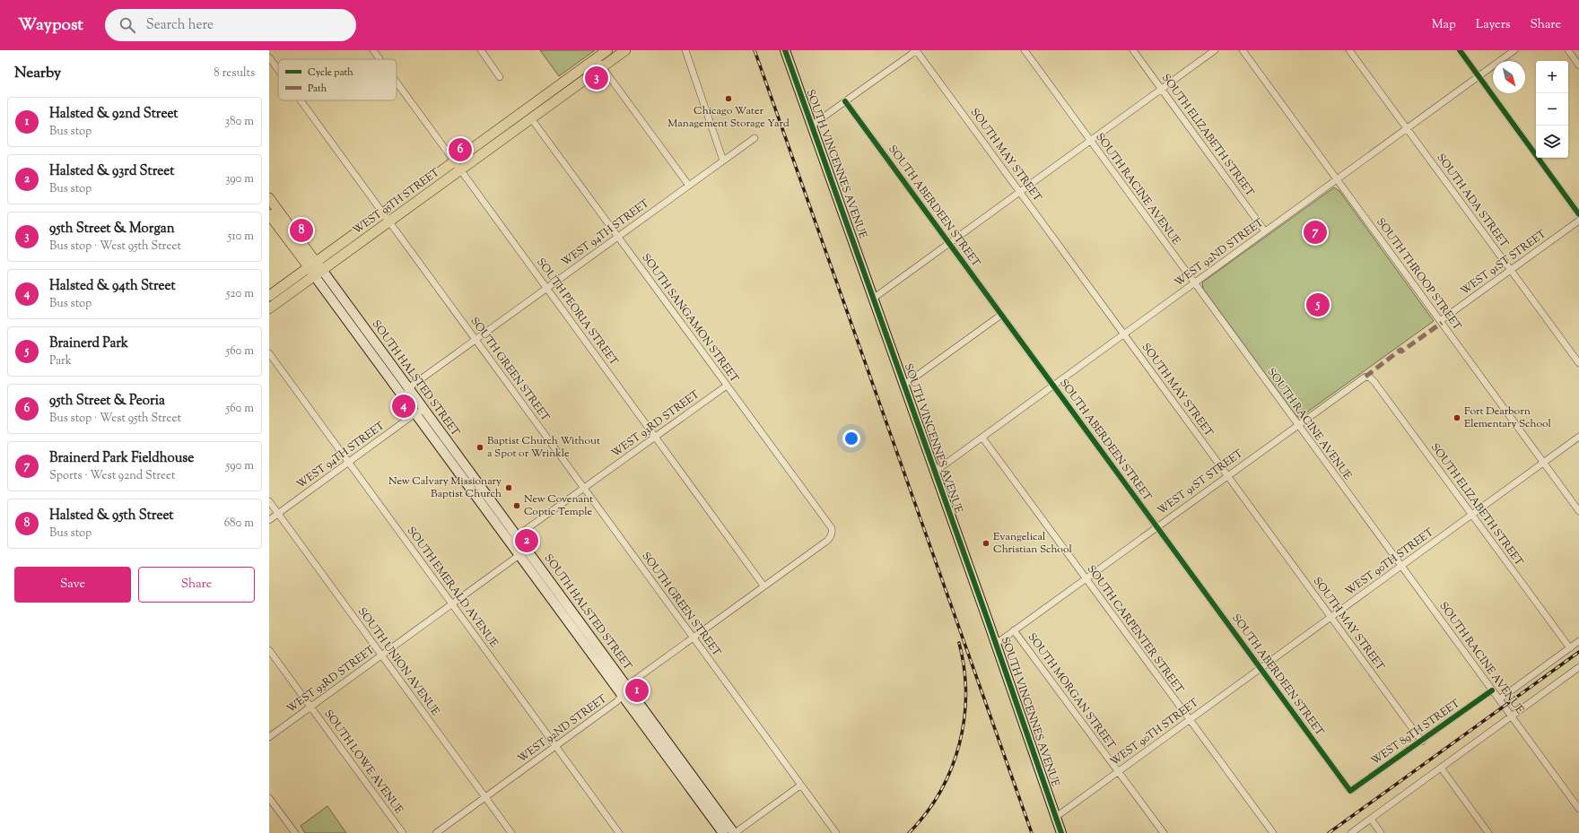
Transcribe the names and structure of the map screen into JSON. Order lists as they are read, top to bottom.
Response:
{
  "streets": {
    "main road": ["SOUTH VINCENNES AVENUE", "WEST 95TH STREET", "SOUTH HALSTED STREET"],
    "street": [
      "SOUTH ELIZABETH STREET",
      "SOUTH MAY STREET",
      "SOUTH RACINE AVENUE",
      "SOUTH ADA STREET",
      "SOUTH ABERDEEN STREET",
      "WEST 94TH STREET",
      "WEST 92ND STREET",
      "WEST 91ST STREET",
      "SOUTH THROOP STREET",
      "SOUTH PEORIA STREET",
      "SOUTH SANGAMON STREET",
      "SOUTH GREEN STREET",
      "WEST 93RD STREET",
      "WEST 90TH STREET",
      "SOUTH EMERALD AVENUE",
      "SOUTH CARPENTER STREET",
      "SOUTH UNION AVENUE",
      "SOUTH MORGAN STREET",
      "WEST 89TH STREET",
      "SOUTH LOWE AVENUE"
    ]
  },
  "crossings": [
    ["SOUTH ELIZABETH STREET", "WEST 92ND STREET"],
    ["SOUTH ELIZABETH STREET", "WEST 91ST STREET"],
    ["SOUTH ELIZABETH STREET", "WEST 90TH STREET"],
    ["SOUTH MAY STREET", "WEST 92ND STREET"],
    ["SOUTH MAY STREET", "WEST 91ST STREET"],
    ["SOUTH MAY STREET", "WEST 90TH STREET"],
    ["SOUTH MAY STREET", "WEST 89TH STREET"],
    ["SOUTH VINCENNES AVENUE", "WEST 92ND STREET"],
    ["SOUTH VINCENNES AVENUE", "WEST 91ST STREET"],
    ["SOUTH VINCENNES AVENUE", "WEST 90TH STREET"],
    ["SOUTH RACINE AVENUE", "WEST 92ND STREET"],
    ["SOUTH RACINE AVENUE", "WEST 91ST STREET"],
    ["SOUTH RACINE AVENUE", "WEST 90TH STREET"],
    ["SOUTH RACINE AVENUE", "WEST 89TH STREET"],
    ["SOUTH ADA STREET", "WEST 92ND STREET"],
    ["SOUTH ADA STREET", "WEST 91ST STREET"],
    ["WEST 95TH STREET", "SOUTH PEORIA STREET"],
    ["WEST 95TH STREET", "SOUTH SANGAMON STREET"],
    ["WEST 95TH STREET", "SOUTH GREEN STREET"],
    ["WEST 95TH STREET", "SOUTH HALSTED STREET"],
    ["SOUTH ABERDEEN STREET", "WEST 92ND STREET"],
    ["SOUTH ABERDEEN STREET", "WEST 91ST STREET"],
    ["SOUTH ABERDEEN STREET", "WEST 90TH STREET"],
    ["SOUTH ABERDEEN STREET", "WEST 89TH STREET"],
    ["WEST 94TH STREET", "SOUTH PEORIA STREET"],
    ["WEST 94TH STREET", "SOUTH SANGAMON STREET"],
    ["WEST 94TH STREET", "SOUTH GREEN STREET"],
    ["WEST 94TH STREET", "SOUTH HALSTED STREET"],
    ["WEST 94TH STREET", "SOUTH EMERALD AVENUE"],
    ["WEST 94TH STREET", "SOUTH UNION AVENUE"],
    ["WEST 92ND STREET", "SOUTH THROOP STREET"],
    ["WEST 92ND STREET", "SOUTH PEORIA STREET"],
    ["WEST 92ND STREET", "SOUTH SANGAMON STREET"],
    ["WEST 92ND STREET", "SOUTH GREEN STREET"],
    ["WEST 92ND STREET", "SOUTH HALSTED STREET"],
    ["WEST 92ND STREET", "SOUTH EMERALD AVENUE"],
    ["WEST 92ND STREET", "SOUTH CARPENTER STREET"],
    ["WEST 92ND STREET", "SOUTH UNION AVENUE"],
    ["WEST 91ST STREET", "SOUTH THROOP STREET"],
    ["WEST 91ST STREET", "SOUTH CARPENTER STREET"],
    ["WEST 91ST STREET", "SOUTH MORGAN STREET"],
    ["SOUTH THROOP STREET", "WEST 90TH STREET"],
    ["SOUTH PEORIA STREET", "WEST 93RD STREET"],
    ["SOUTH SANGAMON STREET", "WEST 93RD STREET"],
    ["SOUTH GREEN STREET", "WEST 93RD STREET"],
    ["SOUTH HALSTED STREET", "WEST 93RD STREET"],
    ["WEST 93RD STREET", "SOUTH EMERALD AVENUE"],
    ["WEST 93RD STREET", "SOUTH UNION AVENUE"],
    ["WEST 93RD STREET", "SOUTH LOWE AVENUE"],
    ["WEST 90TH STREET", "SOUTH CARPENTER STREET"],
    ["WEST 90TH STREET", "SOUTH MORGAN STREET"]
  ],
  "places": [
    "Chicago Water Management Storage Yard",
    "Fort Dearborn Elementary School",
    "Baptist Church Without a Spot or Wrinkle",
    "New Calvary Missionary Baptist Church",
    "New Covenant Coptic Temple",
    "Evangelical Christian School"
  ],
  "legend": ["Cycle path", "Path"],
  "north": "bottom right",
  "page": {
    "header": "Waypost",
    "search": "Search here",
    "nav": ["Map", "Layers", "Share"],
    "heading": ["Nearby", "8 results"],
    "map_buttons": ["+", "−"],
    "pins": [
      "3",
      "6",
      "8",
      "7",
      "5",
      "4",
      "2",
      "1"
    ],
    "list": [
      {
        "mark": "1",
        "name": "Halsted & 92nd Street",
        "note": "Bus stop",
        "value": "380 m"
      },
      {
        "mark": "2",
        "name": "Halsted & 93rd Street",
        "note": "Bus stop",
        "value": "390 m"
      },
      {
        "mark": "3",
        "name": "95th Street & Morgan",
        "note": "Bus stop · West 95th Street",
        "value": "510 m"
      },
      {
        "mark": "4",
        "name": "Halsted & 94th Street",
        "note": "Bus stop",
        "value": "520 m"
      },
      {
        "mark": "5",
        "name": "Brainerd Park",
        "note": "Park",
        "value": "560 m"
      },
      {
        "mark": "6",
        "name": "95th Street & Peoria",
        "note": "Bus stop · West 95th Street",
        "value": "560 m"
      },
      {
        "mark": "7",
        "name": "Brainerd Park Fieldhouse",
        "note": "Sports · West 92nd Street",
        "value": "590 m"
      },
      {
        "mark": "8",
        "name": "Halsted & 95th Street",
        "note": "Bus stop",
        "value": "680 m"
      }
    ],
    "buttons": ["Save", "Share"]
  }
}
